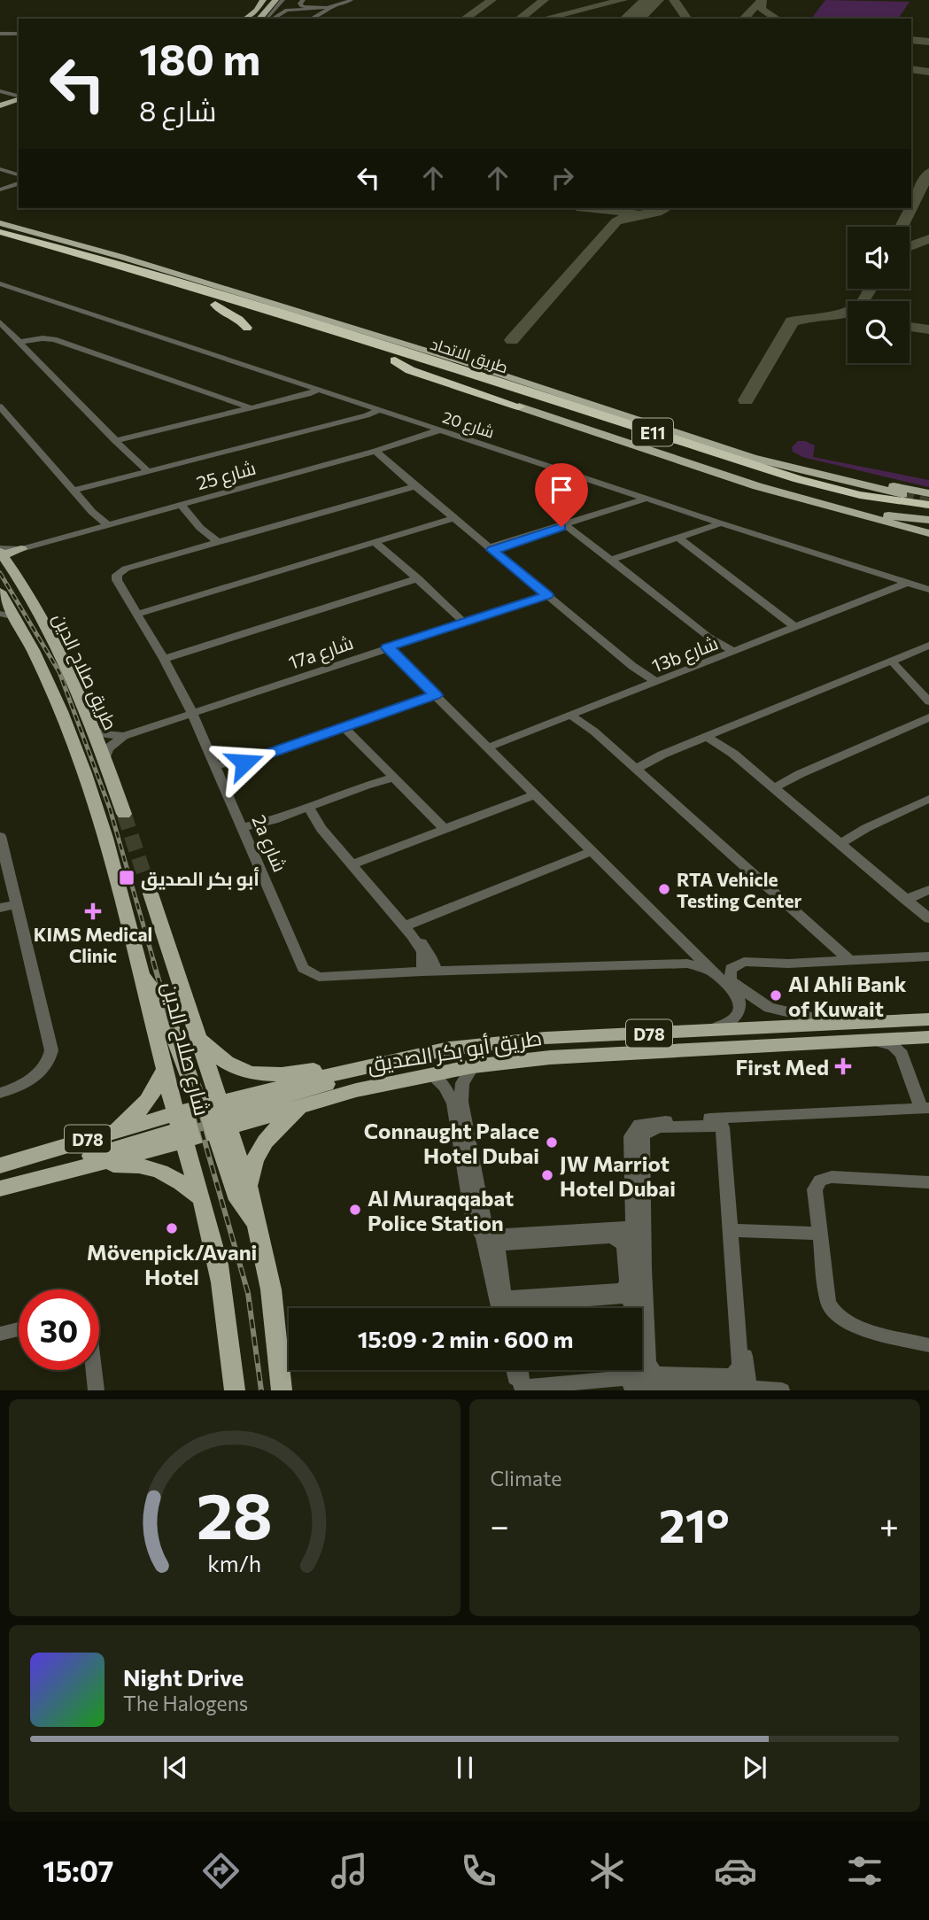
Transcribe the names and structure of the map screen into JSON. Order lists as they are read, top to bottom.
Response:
{
  "streets": {
    "highway": ["طريق الاتحاد", "E11"],
    "main road": [
      "طريق صلاح الدين",
      "D78",
      "شارع صلاح الدين",
      "طريق أبو بكر الصديق"
    ],
    "street": [
      "شارع 20",
      "شارع 25",
      "17a شارع",
      "13b شارع",
      "2a شارع"
    ]
  },
  "crossings": [
    ["شارع 20", "شارع 25"],
    ["شارع 20", "13b شارع"],
    ["17a شارع", "طريق صلاح الدين"],
    ["17a شارع", "2a شارع"],
    ["شارع صلاح الدين", "طريق أبو بكر الصديق"]
  ],
  "places": {
    "transit": ["أبو بكر الصديق"],
    "other": [
      "RTA Vehicle Testing Center",
      "Al Ahli Bank of Kuwait",
      "Connaught Palace Hotel Dubai",
      "JW Marriot Hotel Dubai",
      "Al Muraqqabat Police Station",
      "Mövenpick/Avani Hotel"
    ],
    "health": ["KIMS Medical Clinic", "First Med"]
  },
  "page": {
    "turn": ["180 m", "شارع 8"],
    "limit": "30",
    "trip": "15:09 · 2 min · 600 m",
    "tile": "Climate",
    "heat": ["−", "21°", "+"],
    "song": ["Night Drive", "The Halogens"],
    "tabs": "15:07",
    "gauge": ["28", "km/h"]
  }
}
